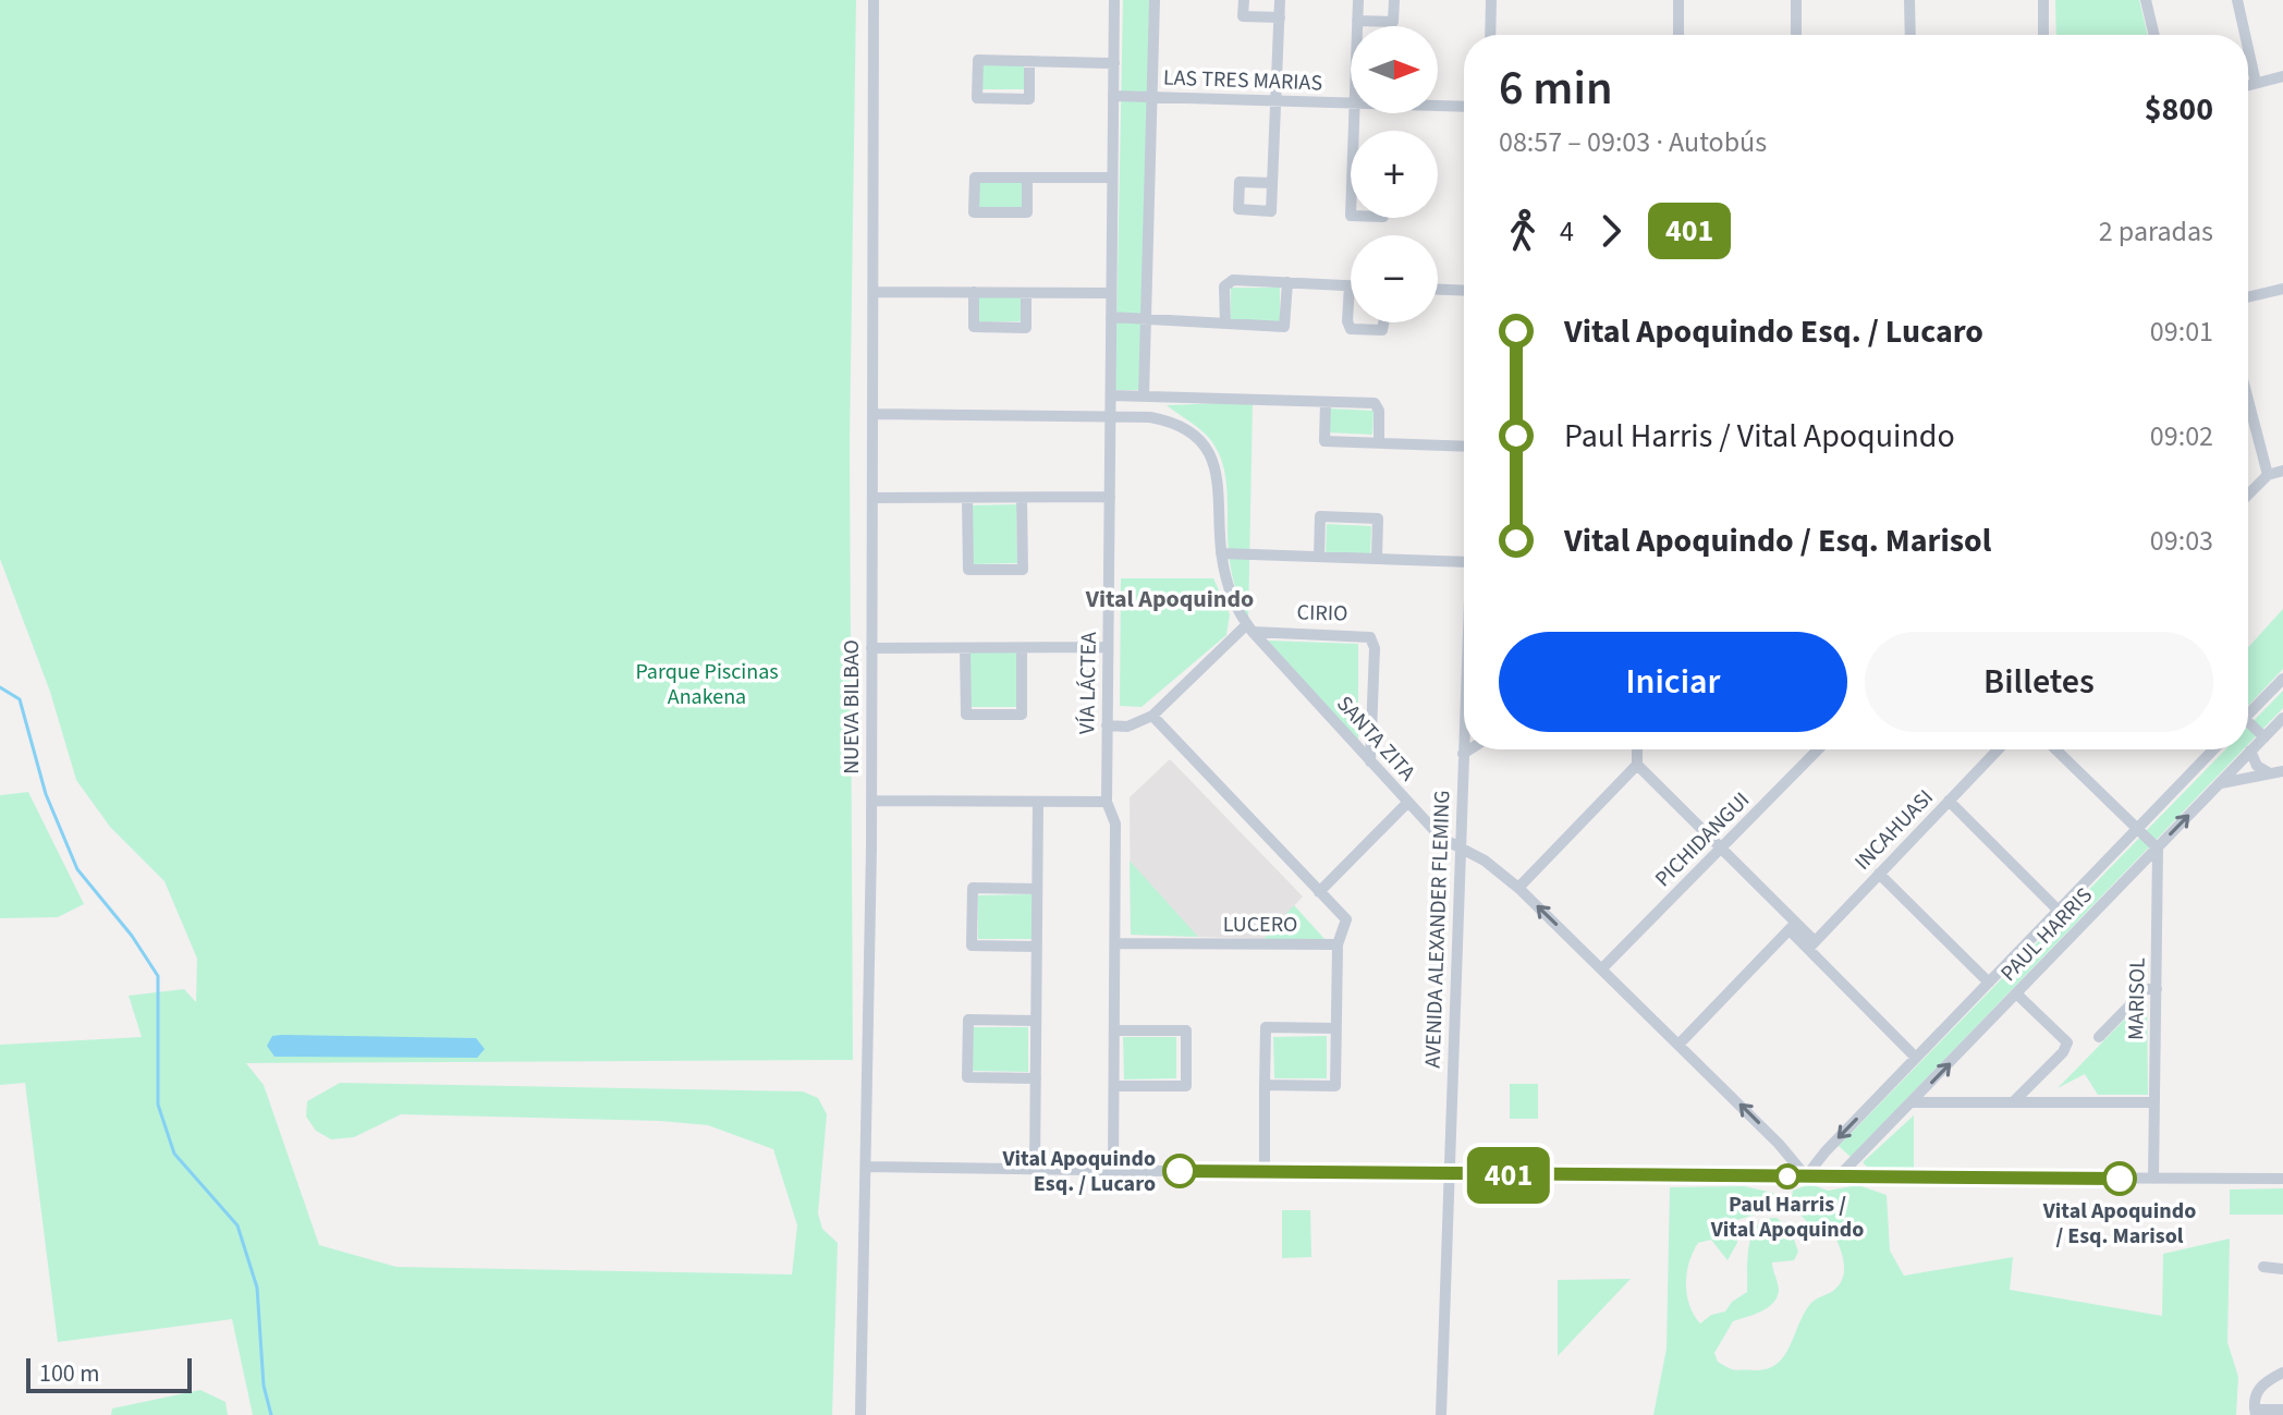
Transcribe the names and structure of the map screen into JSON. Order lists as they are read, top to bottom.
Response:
{
  "streets": {
    "street": [
      "LAS TRES MARIAS",
      "CIRIO",
      "VÍA LÁCTEA",
      "NUEVA BILBAO",
      "SANTA ZITA",
      "INCAHUASI",
      "PICHIDANGUI",
      "LUCERO",
      "AVENIDA ALEXANDER FLEMING",
      "PAUL HARRIS",
      "MARISOL"
    ]
  },
  "crossings": [
    ["LAS TRES MARIAS", "VÍA LÁCTEA"],
    ["CIRIO", "SANTA ZITA"],
    ["VÍA LÁCTEA", "SANTA ZITA"],
    ["VÍA LÁCTEA", "LUCERO"],
    ["NUEVA BILBAO", "SANTA ZITA"],
    ["SANTA ZITA", "PICHIDANGUI"],
    ["SANTA ZITA", "LUCERO"],
    ["SANTA ZITA", "AVENIDA ALEXANDER FLEMING"],
    ["SANTA ZITA", "PAUL HARRIS"],
    ["PAUL HARRIS", "MARISOL"]
  ],
  "districts": ["Vital Apoquindo"],
  "parks": ["Parque Piscinas Anakena"],
  "places": ["Vital Apoquindo Esq. / Lucaro", "Paul Harris / Vital Apoquindo", "Vital Apoquindo / Esq. Marisol"],
  "lines": ["bus line 401"],
  "scale_bar": "100 m",
  "north": "right",
  "page": {
    "on_map": "401",
    "map_buttons": ["+", "−"],
    "heading": ["6 min", "08:57 – 09:03 · Autobús", "$800"],
    "legs": ["4", "401", "2 paradas"],
    "list": [
      {
        "name": "Vital Apoquindo Esq. / Lucaro",
        "value": "09:01"
      },
      {
        "name": "Paul Harris / Vital Apoquindo",
        "value": "09:02"
      },
      {
        "name": "Vital Apoquindo / Esq. Marisol",
        "value": "09:03"
      }
    ],
    "buttons": ["Iniciar", "Billetes"],
    "scale": "100 m"
  }
}
